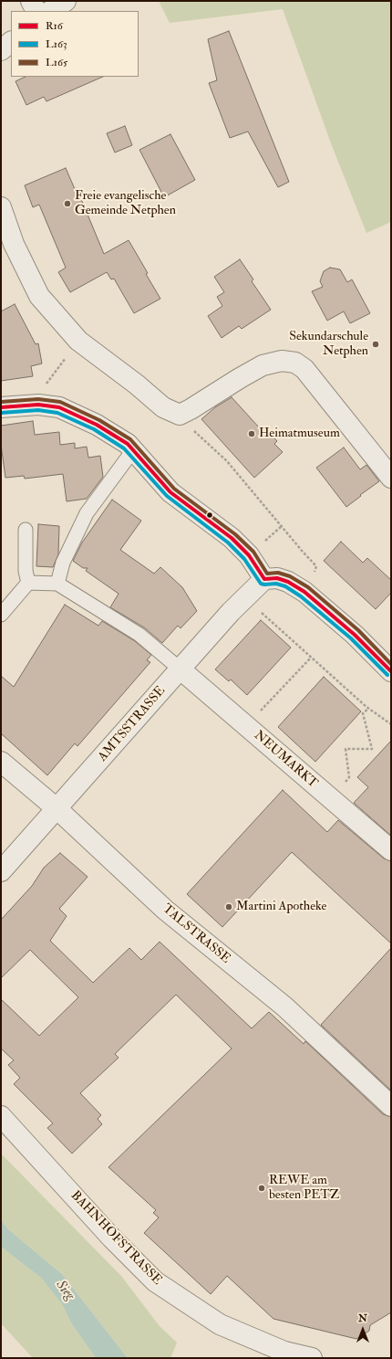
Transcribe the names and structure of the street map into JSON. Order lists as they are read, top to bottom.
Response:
{
  "streets": {
    "street": [
      "AMTSSTRASSE",
      "NEUMARKT",
      "TALSTRASSE",
      "BAHNHOFSTRASSE"
    ]
  },
  "crossings": [
    ["AMTSSTRASSE", "NEUMARKT"],
    ["AMTSSTRASSE", "TALSTRASSE"]
  ],
  "water": ["Sieg"],
  "places": [
    "Freie evangelische Gemeinde Netphen",
    "Sekundarschule Netphen",
    "Heimatmuseum",
    "Martini Apotheke",
    "REWE am besten PETZ"
  ],
  "lines": ["transit line L165", "transit line R16", "transit line L163"],
  "legend": ["R16", "L163", "L165"],
  "north": "top"
}
